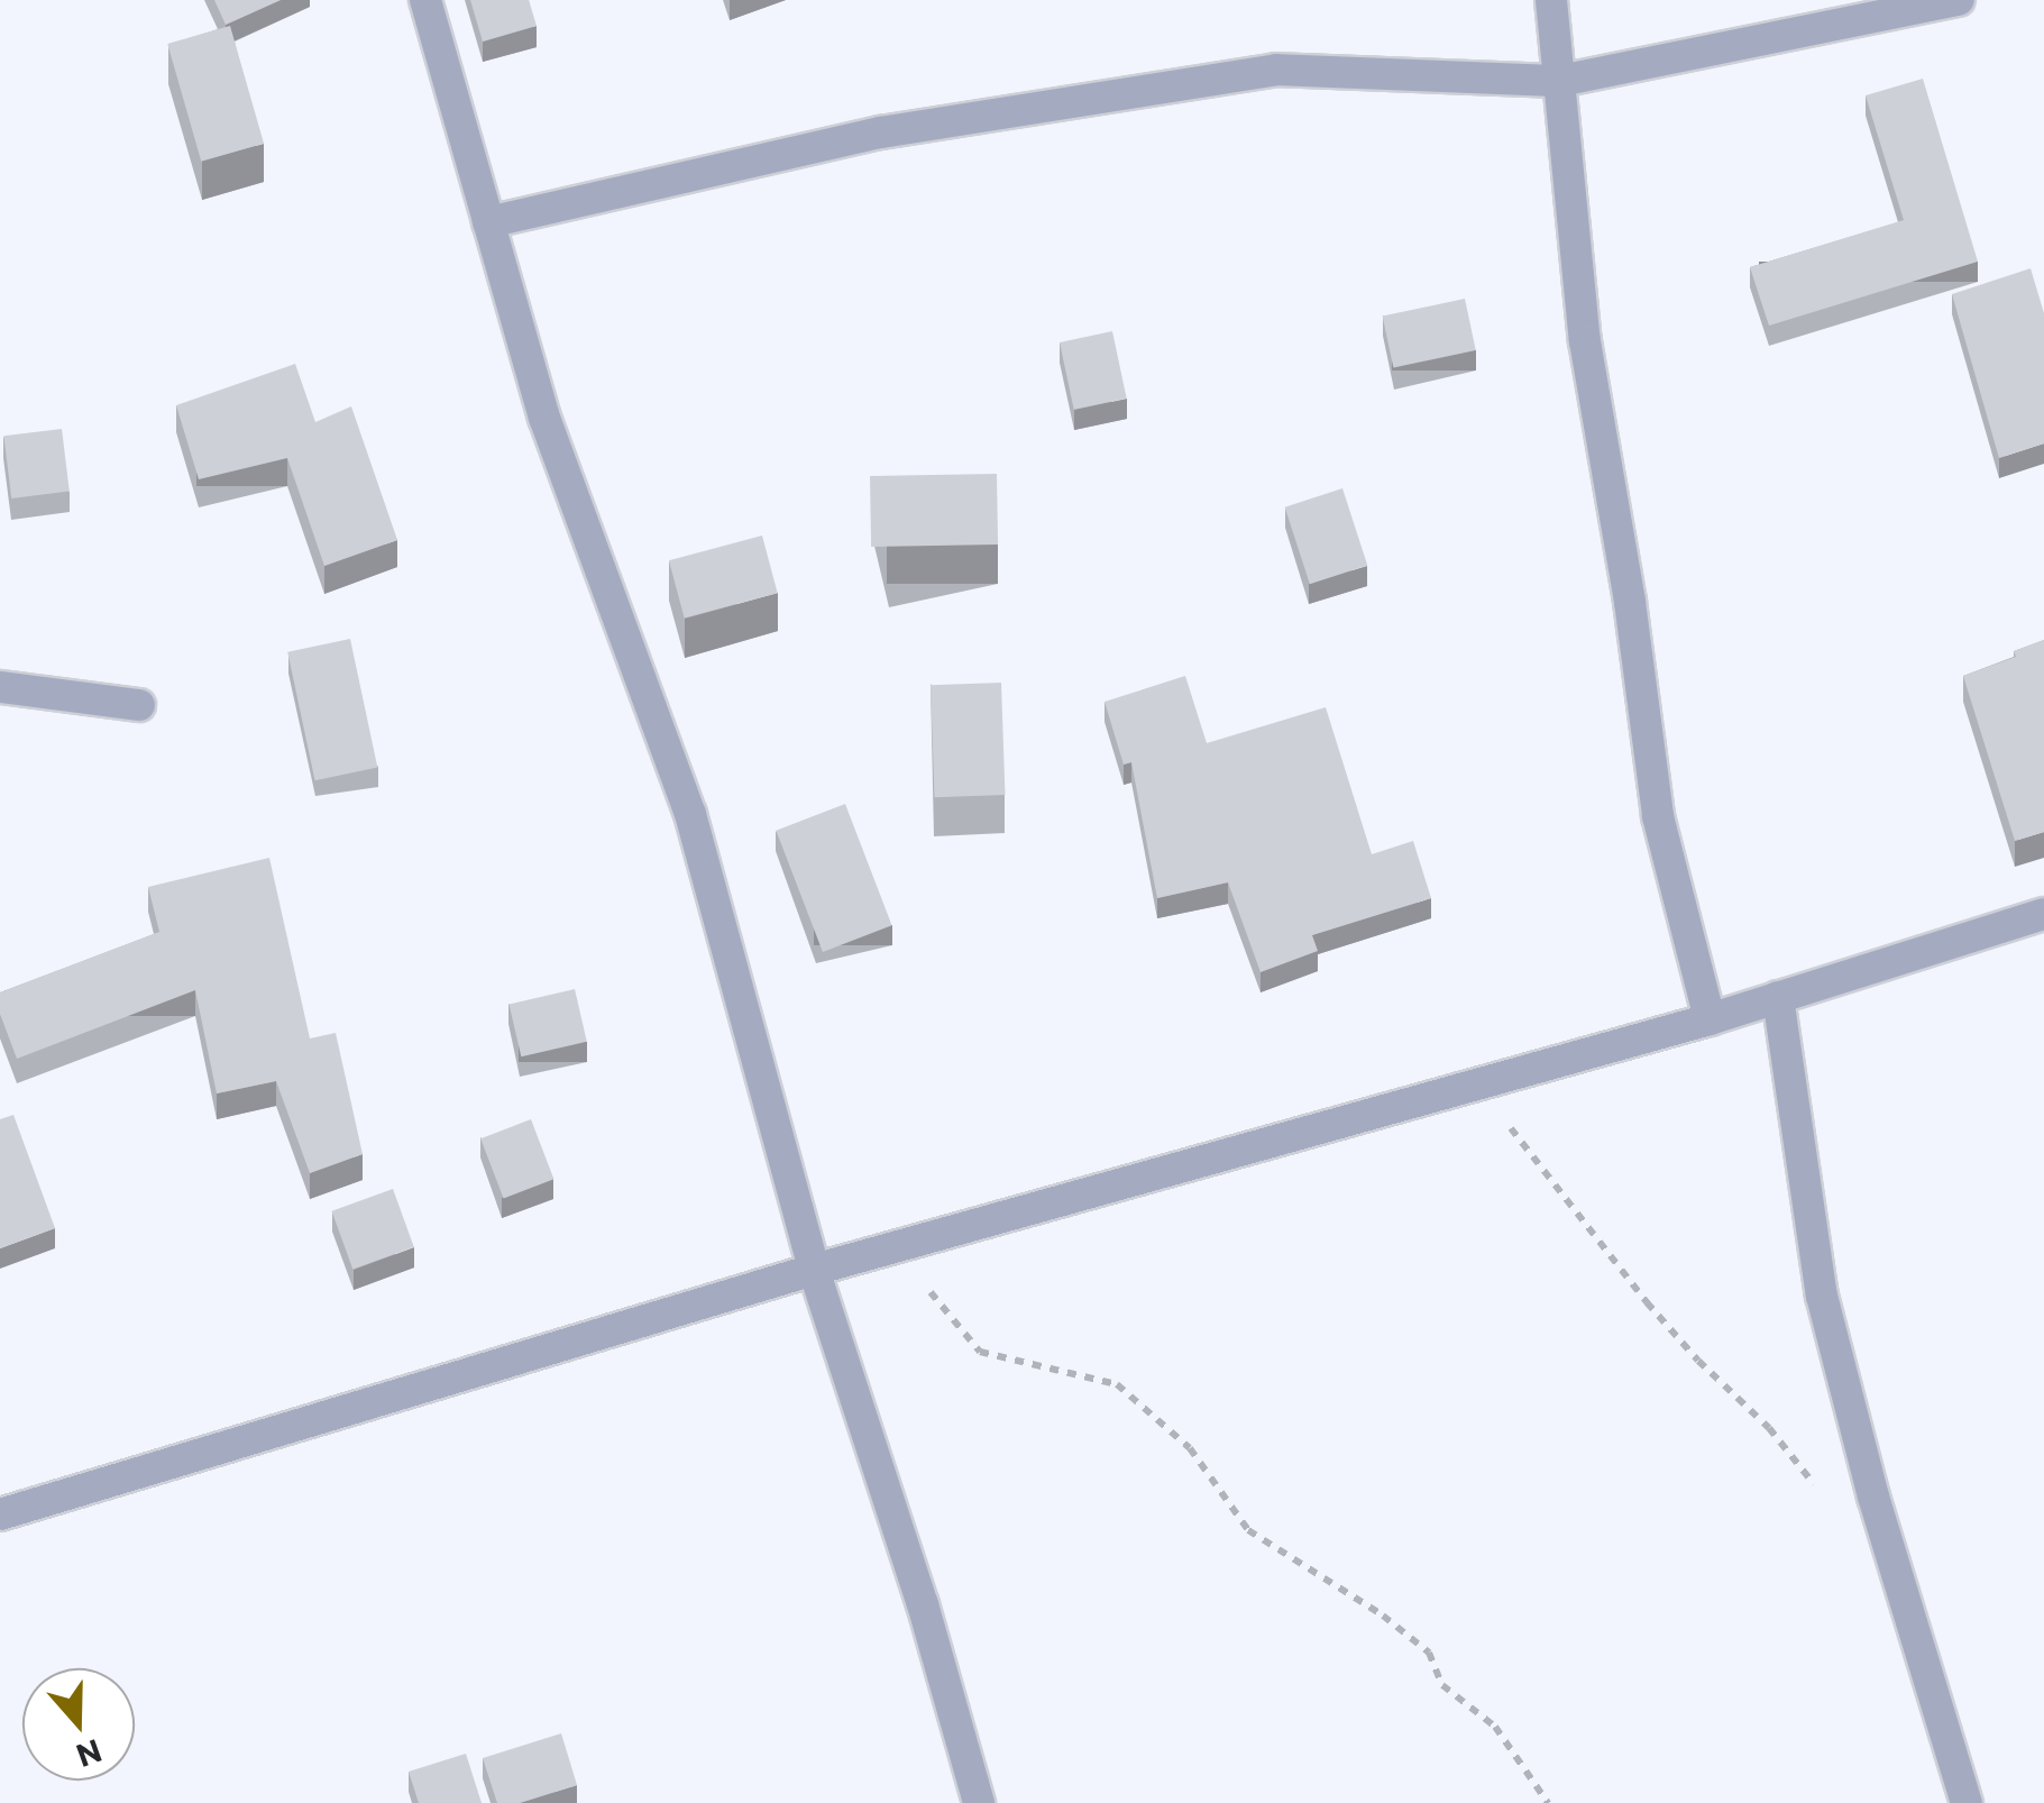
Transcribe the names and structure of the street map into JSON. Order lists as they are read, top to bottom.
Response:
{
  "north": "bottom"
}
